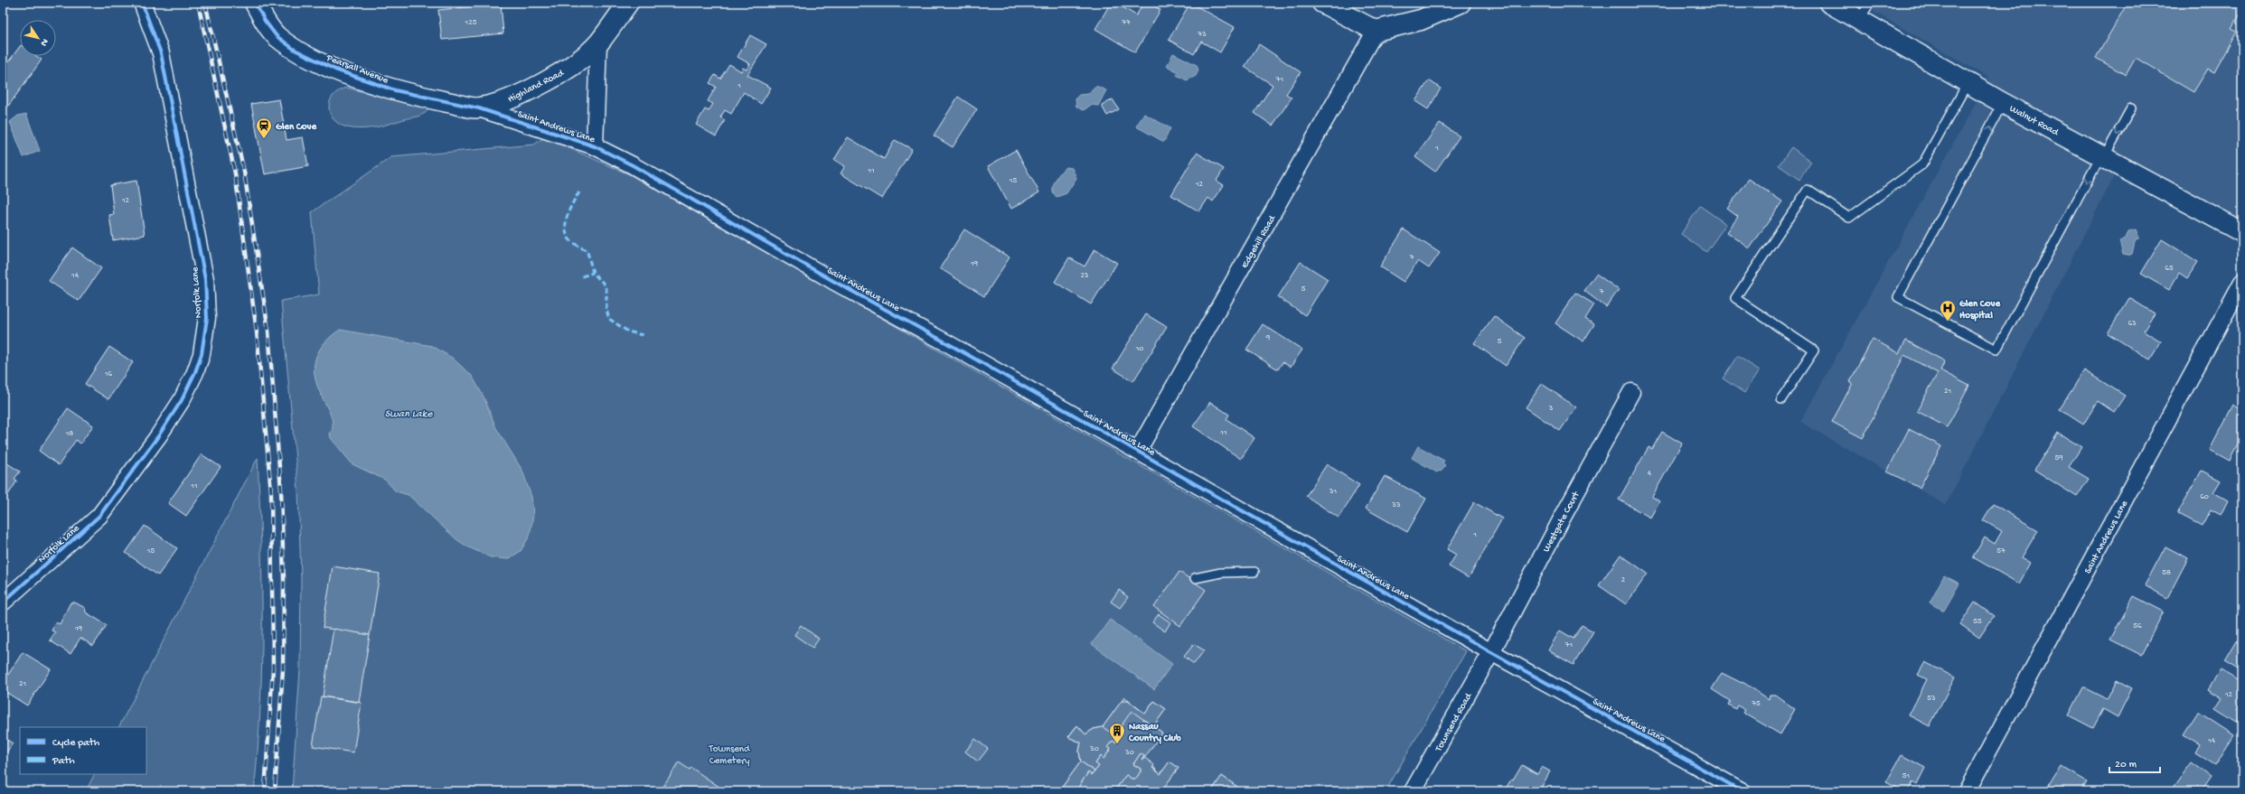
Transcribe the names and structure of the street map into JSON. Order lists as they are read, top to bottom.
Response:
{
  "streets": {
    "street": [
      "Pearsall Avenue",
      "Highland Road",
      "Walnut Road",
      "Saint Andrews Lane",
      "Edgehill Road",
      "Norfolk Lane",
      "Westgate Court",
      "Townsend Road"
    ]
  },
  "crossings": [
    ["Pearsall Avenue", "Highland Road"],
    ["Pearsall Avenue", "Saint Andrews Lane"],
    ["Highland Road", "Saint Andrews Lane"],
    ["Saint Andrews Lane", "Edgehill Road"],
    ["Saint Andrews Lane", "Westgate Court"],
    ["Saint Andrews Lane", "Townsend Road"],
    ["Westgate Court", "Townsend Road"]
  ],
  "water": ["Swan Lake"],
  "parks": ["Townsend Cemetery"],
  "places": {
    "station": ["Glen Cove"],
    "hospital": ["Glen Cove Hospital"],
    "building": ["Nassau Country Club"]
  },
  "house_numbers": [
    "125",
    "77",
    "73",
    "71",
    "1",
    "1",
    "11",
    "15",
    "12",
    "12",
    "7",
    "19",
    "65",
    "14",
    "23",
    "5",
    "7",
    "63",
    "9",
    "5",
    "10",
    "16",
    "21",
    "3",
    "11",
    "18",
    "59",
    "4",
    "11",
    "31",
    "60",
    "33",
    "1",
    "15",
    "57",
    "58",
    "2",
    "55",
    "56",
    "19",
    "71",
    "21",
    "12",
    "53",
    "75",
    "14",
    "30",
    "30",
    "51"
  ],
  "legend": ["Cycle path", "Path"],
  "scale_bar": "20 m",
  "north": "bottom right"
}
